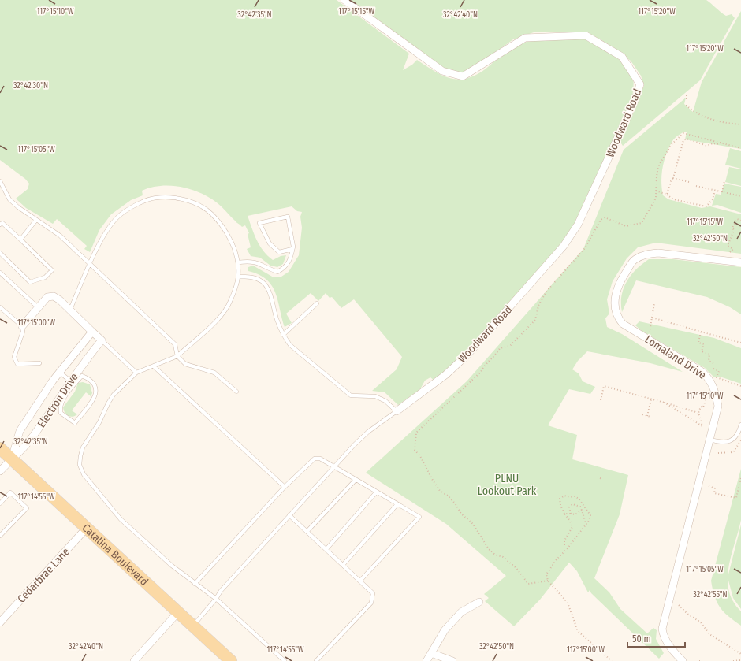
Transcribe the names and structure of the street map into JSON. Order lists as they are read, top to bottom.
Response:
{
  "streets": {
    "main road": ["Catalina Boulevard"],
    "street": [
      "Woodward Road",
      "Lomaland Drive",
      "Electron Drive",
      "Cedarbrae Lane"
    ]
  },
  "crossings": [
    ["Electron Drive", "Catalina Boulevard"],
    ["Catalina Boulevard", "Cedarbrae Lane"]
  ],
  "parks": ["PLNU Lookout Park"],
  "scale_bar": "50 m",
  "coordinates": [
    "117°15'10\"W",
    "117°15'15\"W",
    "117°15'20\"W",
    "32°42'35\"N",
    "32°42'40\"N",
    "32°42'30\"N",
    "117°15'05\"W",
    "32°42'50\"N",
    "117°15'00\"W",
    "117°14'55\"W",
    "32°42'55\"N"
  ]
}
